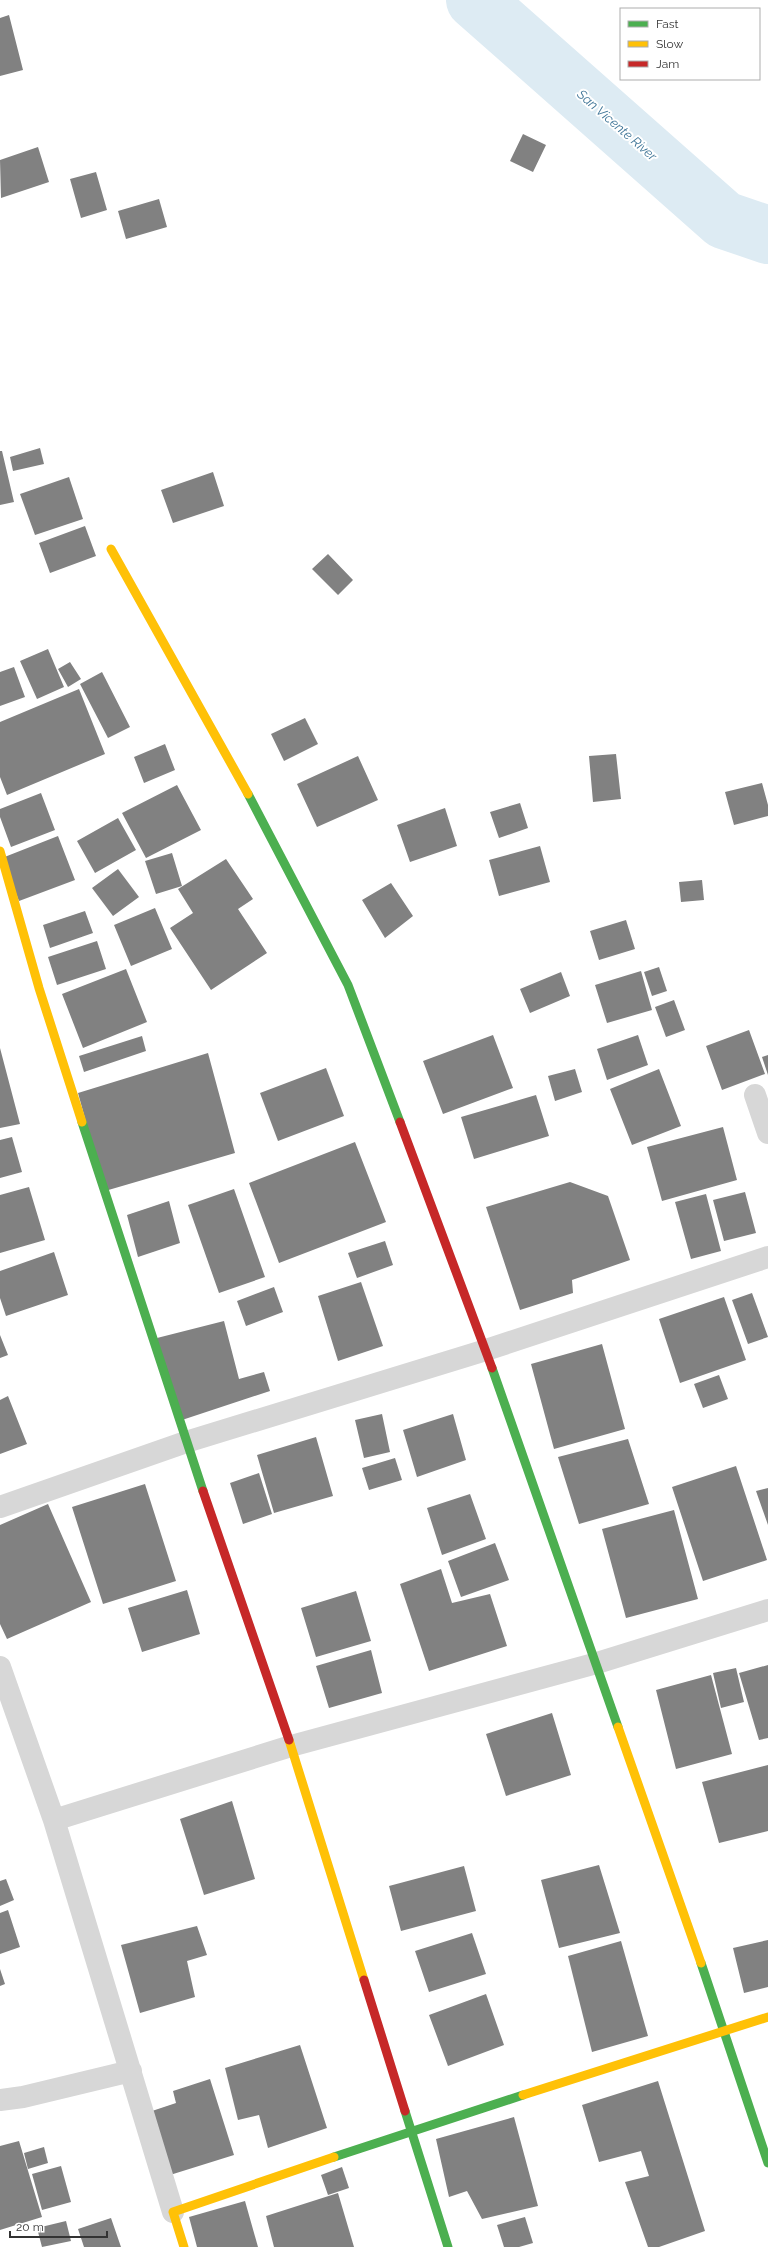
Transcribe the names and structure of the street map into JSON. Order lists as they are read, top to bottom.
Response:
{
  "water": ["San Vicente River"],
  "legend": ["Fast", "Slow", "Jam"],
  "scale_bar": "20 m"
}
